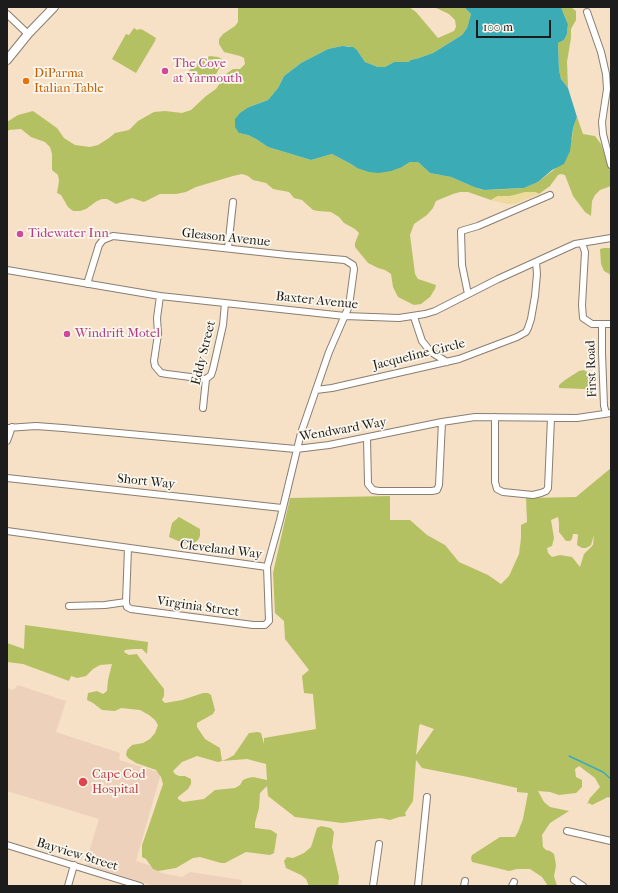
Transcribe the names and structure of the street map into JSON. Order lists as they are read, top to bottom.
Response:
{
  "streets": {
    "street": [
      "Gleason Avenue",
      "Baxter Avenue",
      "Eddy Street",
      "Jacqueline Circle",
      "First Road",
      "Wendward Way",
      "Short Way",
      "Cleveland Way",
      "Virginia Street",
      "Bayview Street"
    ]
  },
  "crossings": [
    ["Gleason Avenue", "Baxter Avenue"],
    ["Gleason Avenue", "Cleveland Way"],
    ["Baxter Avenue", "Eddy Street"],
    ["Baxter Avenue", "Jacqueline Circle"],
    ["Baxter Avenue", "Cleveland Way"],
    ["Jacqueline Circle", "Cleveland Way"],
    ["First Road", "Wendward Way"],
    ["Wendward Way", "Cleveland Way"],
    ["Short Way", "Cleveland Way"],
    ["Cleveland Way", "Virginia Street"]
  ],
  "places": [
    "The Cove at Yarmouth",
    "DiParma Italian Table",
    "Tidewater Inn",
    "Windrift Motel",
    "Cape Cod Hospital"
  ],
  "scale_bar": "100 m"
}
